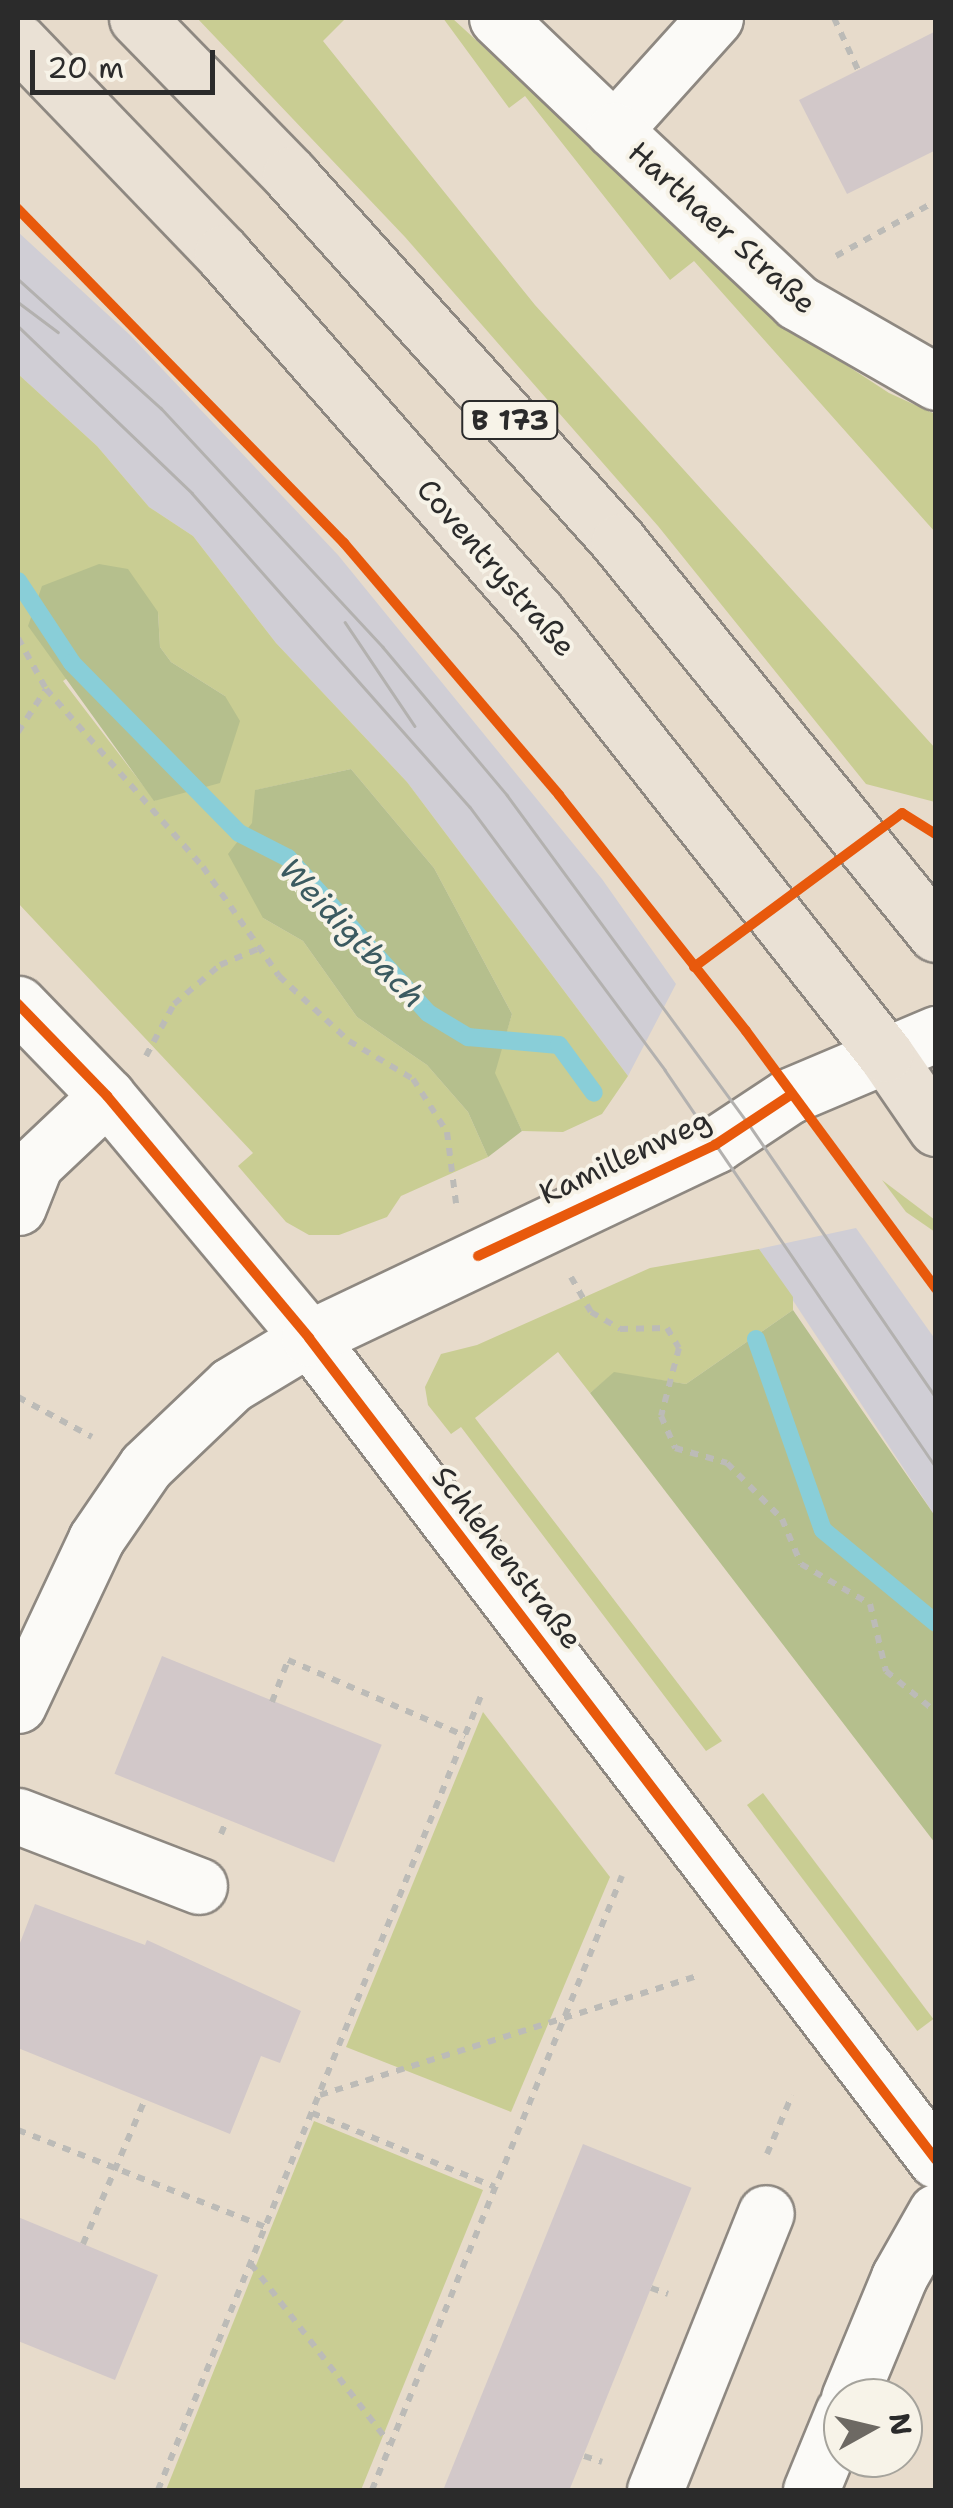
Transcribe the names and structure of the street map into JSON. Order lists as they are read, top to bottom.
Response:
{
  "streets": {
    "main road": ["B 173", "Coventrystraße"],
    "street": ["Harthaer Straße", "Kamillenweg", "Schlehenstraße"]
  },
  "crossings": [
    ["Coventrystraße", "Kamillenweg"],
    ["Kamillenweg", "Schlehenstraße"]
  ],
  "water": ["Weidigtbach"],
  "scale_bar": "20 m",
  "north": "right"
}
